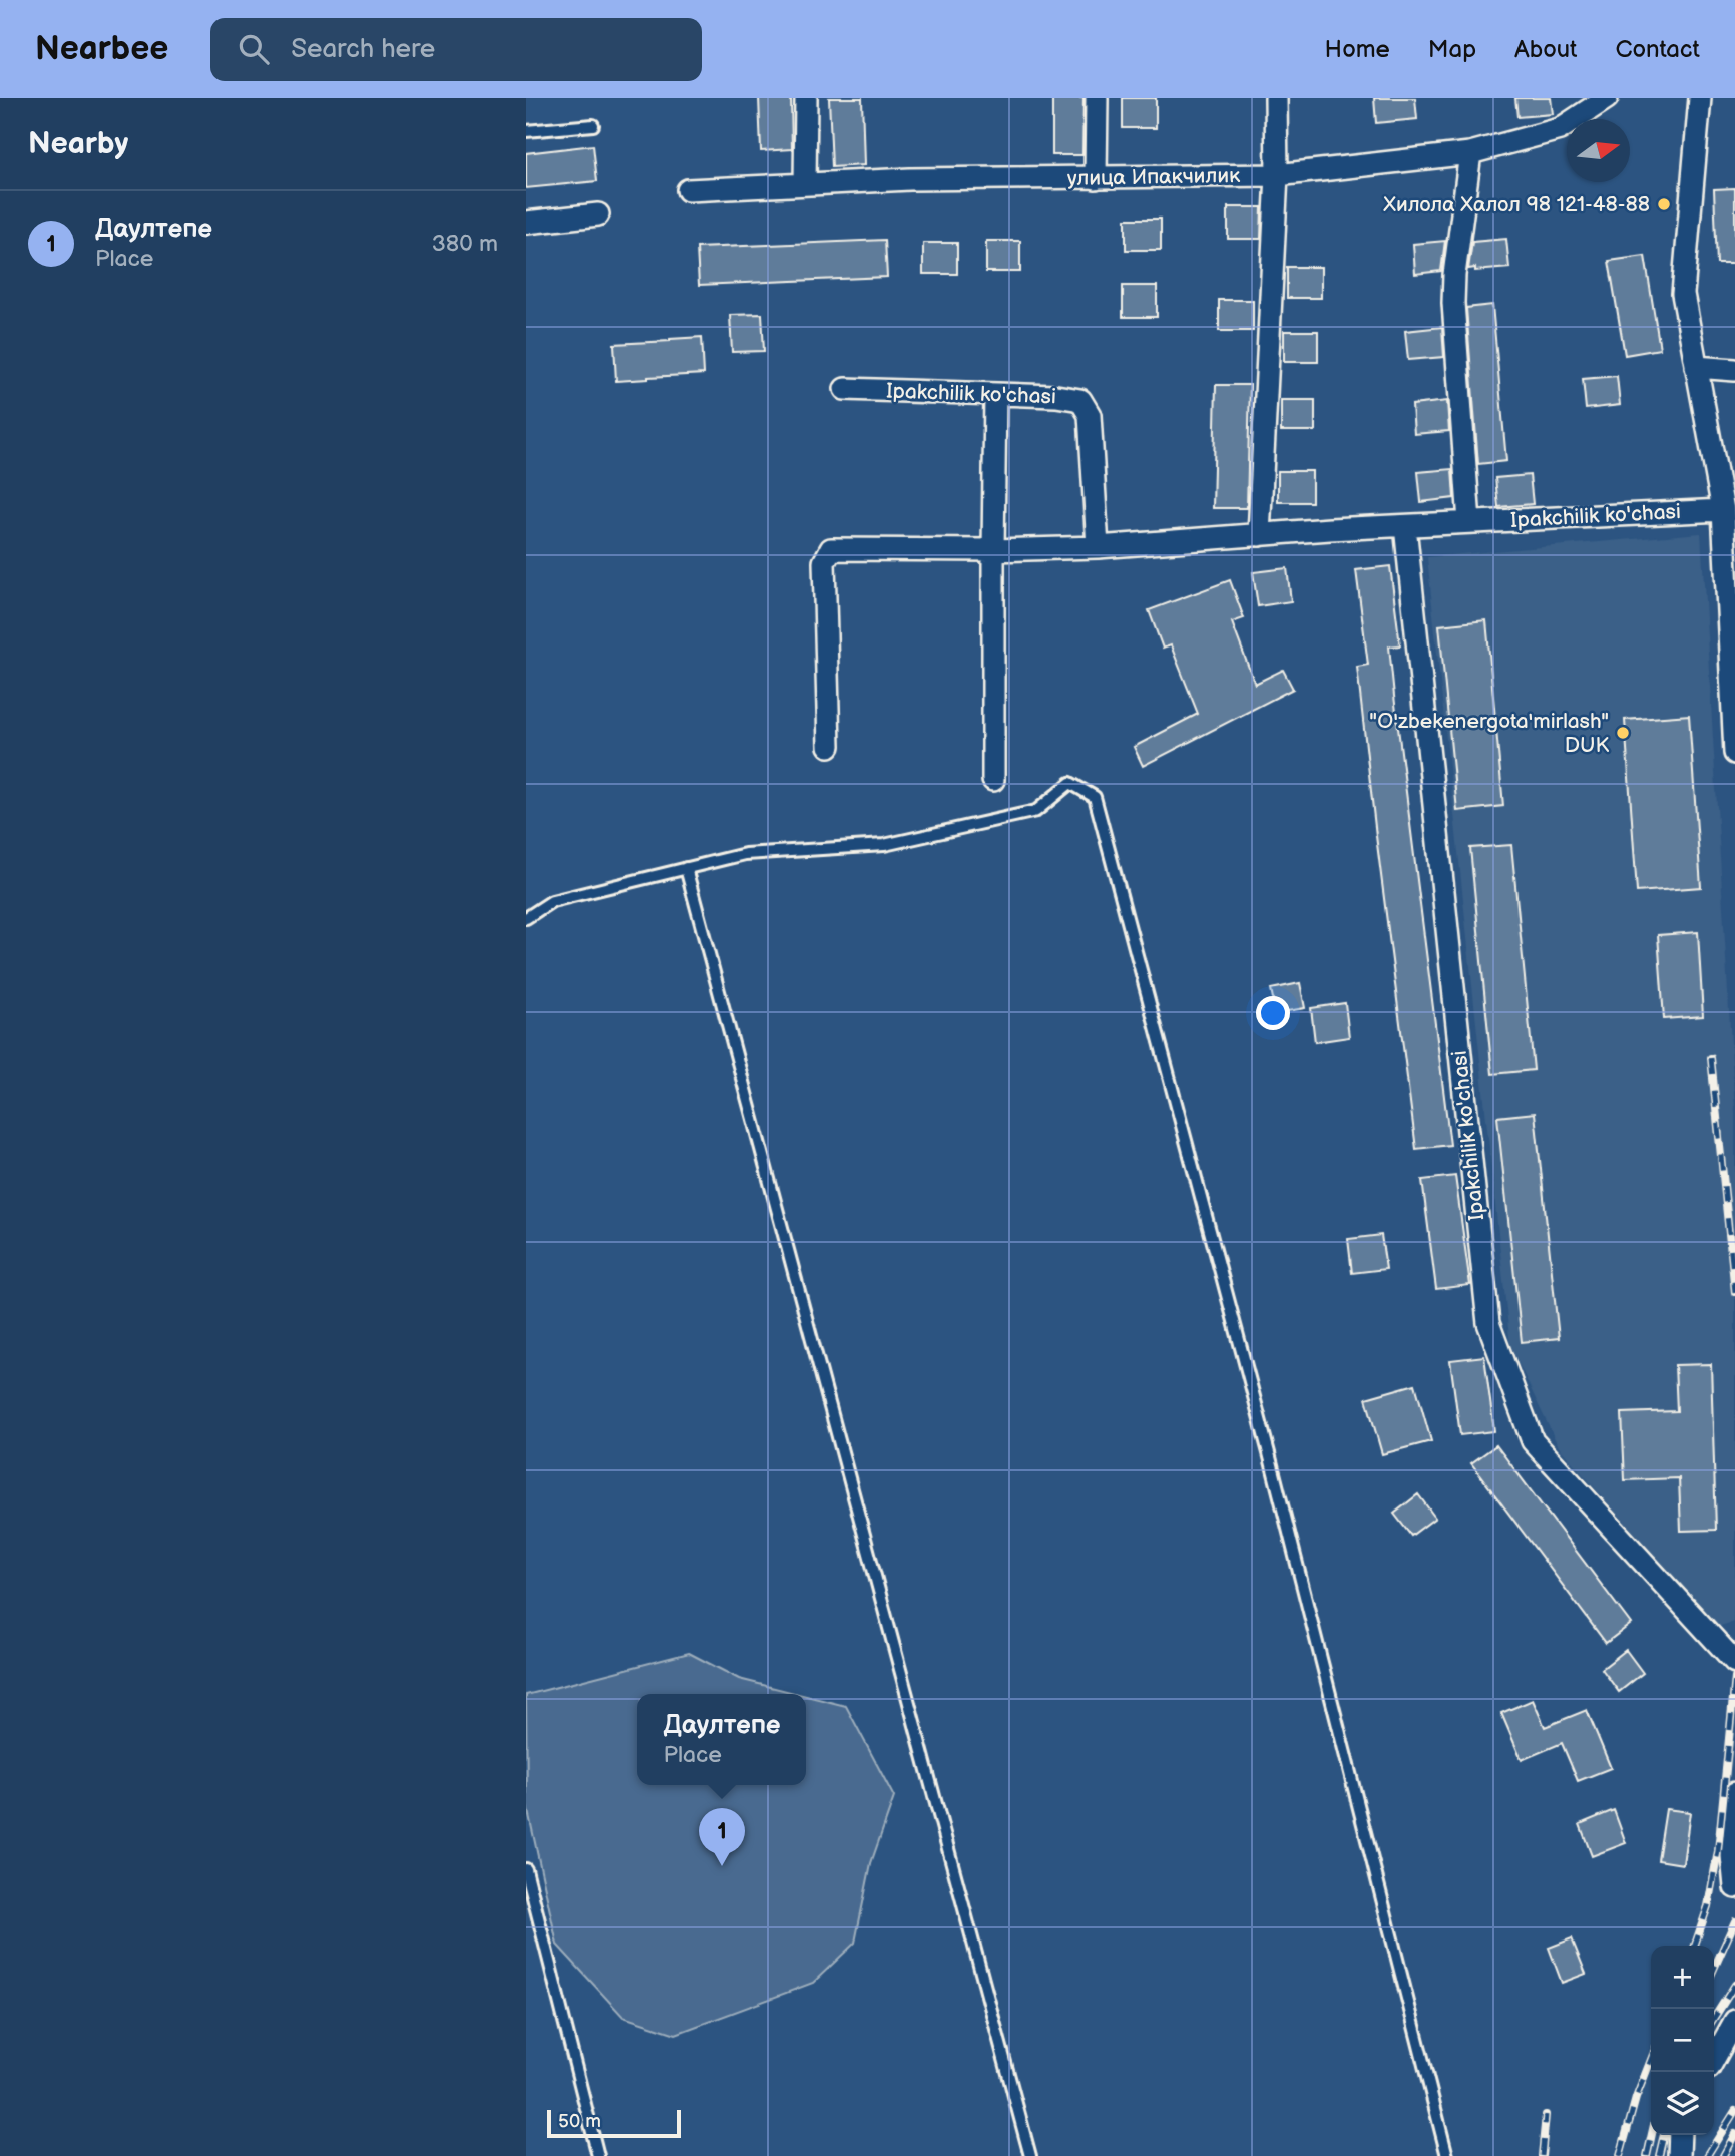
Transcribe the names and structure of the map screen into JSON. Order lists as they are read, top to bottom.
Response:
{
  "streets": {
    "street": ["улица Ипакчилик", "Ipakchilik ko'chasi"]
  },
  "places": ["Хилола Халол 98 121-48-88", "\"O'zbekenergota'mirlash\" DUK"],
  "scale_bar": "50 m",
  "north": "right",
  "page": {
    "header": "Nearbee",
    "search": "Search here",
    "nav": [
      "Home",
      "Map",
      "About",
      "Contact"
    ],
    "heading": "Nearby",
    "list": [
      {
        "mark": "1",
        "name": "Даултепе",
        "note": "Place",
        "value": "380 m"
      }
    ],
    "popup": ["Даултепе", "Place"],
    "pins": "1",
    "map_buttons": ["+", "−"],
    "scale": "50 m"
  }
}
